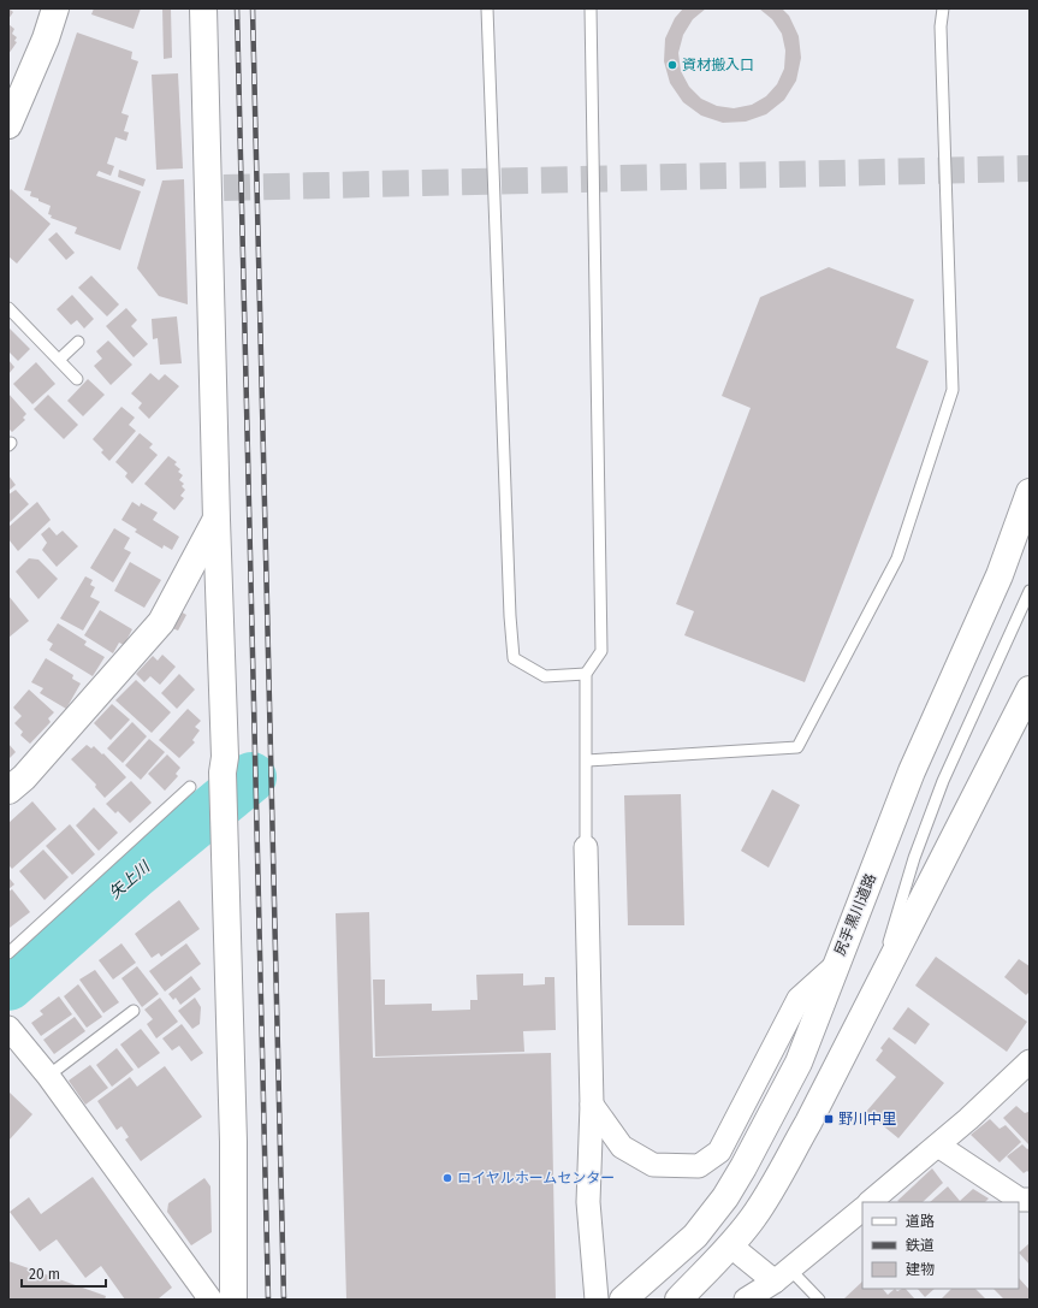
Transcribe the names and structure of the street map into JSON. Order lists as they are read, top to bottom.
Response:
{
  "streets": {
    "street": ["尻手黒川道路"]
  },
  "water": ["矢上川"],
  "places": {
    "other": ["資材搬入口", "ロイヤルホームセンター"],
    "transit": ["野川中里"]
  },
  "legend": ["道路", "鉄道", "建物"],
  "scale_bar": "20 m"
}
